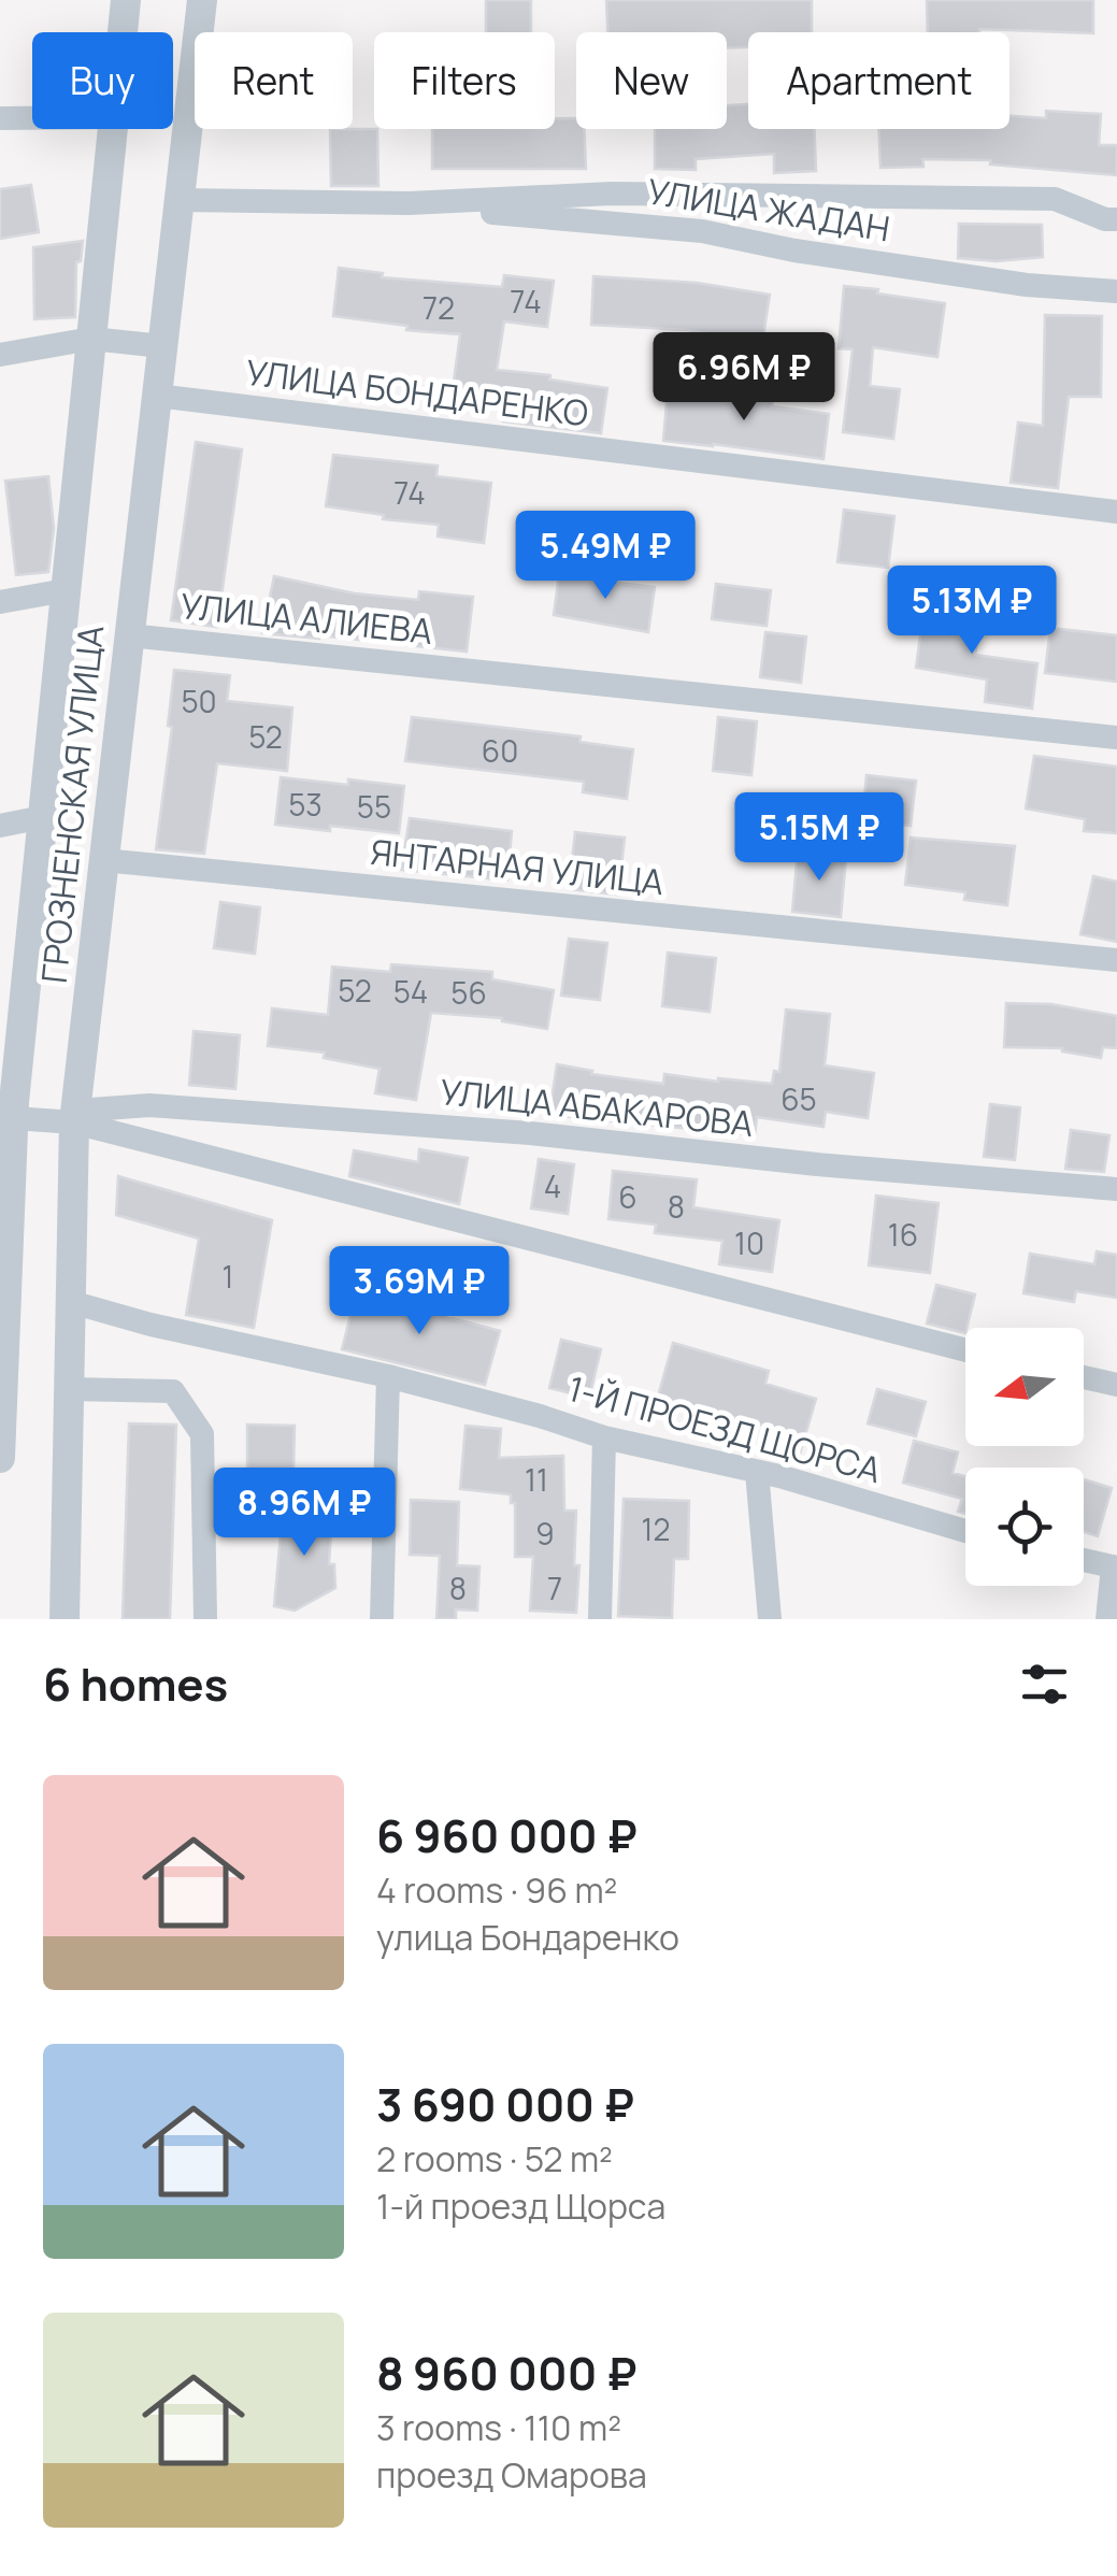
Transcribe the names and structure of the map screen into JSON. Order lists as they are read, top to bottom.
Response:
{
  "streets": {
    "street": [
      "УЛИЦА ЖАДАН",
      "УЛИЦА БОНДАРЕНКО",
      "УЛИЦА АЛИЕВА",
      "ГРОЗНЕНСКАЯ УЛИЦА",
      "ЯНТАРНАЯ УЛИЦА",
      "УЛИЦА АБАКАРОВА",
      "1-Й ПРОЕЗД ЩОРСА"
    ]
  },
  "crossings": [
    ["УЛИЦА БОНДАРЕНКО", "ГРОЗНЕНСКАЯ УЛИЦА"],
    ["УЛИЦА АЛИЕВА", "ГРОЗНЕНСКАЯ УЛИЦА"],
    ["ГРОЗНЕНСКАЯ УЛИЦА", "ЯНТАРНАЯ УЛИЦА"],
    ["ГРОЗНЕНСКАЯ УЛИЦА", "УЛИЦА АБАКАРОВА"],
    ["ГРОЗНЕНСКАЯ УЛИЦА", "1-Й ПРОЕЗД ЩОРСА"]
  ],
  "house_numbers": [
    "74",
    "72",
    "74",
    "50",
    "52",
    "60",
    "53",
    "55",
    "52",
    "54",
    "56",
    "65",
    "4",
    "6",
    "8",
    "16",
    "10",
    "1",
    "11",
    "12",
    "9",
    "8",
    "7"
  ],
  "north": "left",
  "page": {
    "chip": [
      "Buy",
      "Rent",
      "Filters",
      "New",
      "Apartment"
    ],
    "price": [
      "6.96M ₽",
      "5.49M ₽",
      "5.13M ₽",
      "5.15M ₽",
      "3.69M ₽",
      "8.96M ₽"
    ],
    "heading": "6 homes",
    "list": [
      {
        "name": "6 960 000 ₽",
        "note": "4 rooms · 96 m² · улица Бондаренко"
      },
      {
        "name": "3 690 000 ₽",
        "note": "2 rooms · 52 m² · 1-й проезд Щорса"
      },
      {
        "name": "8 960 000 ₽",
        "note": "3 rooms · 110 m² · проезд Омарова"
      }
    ]
  }
}
